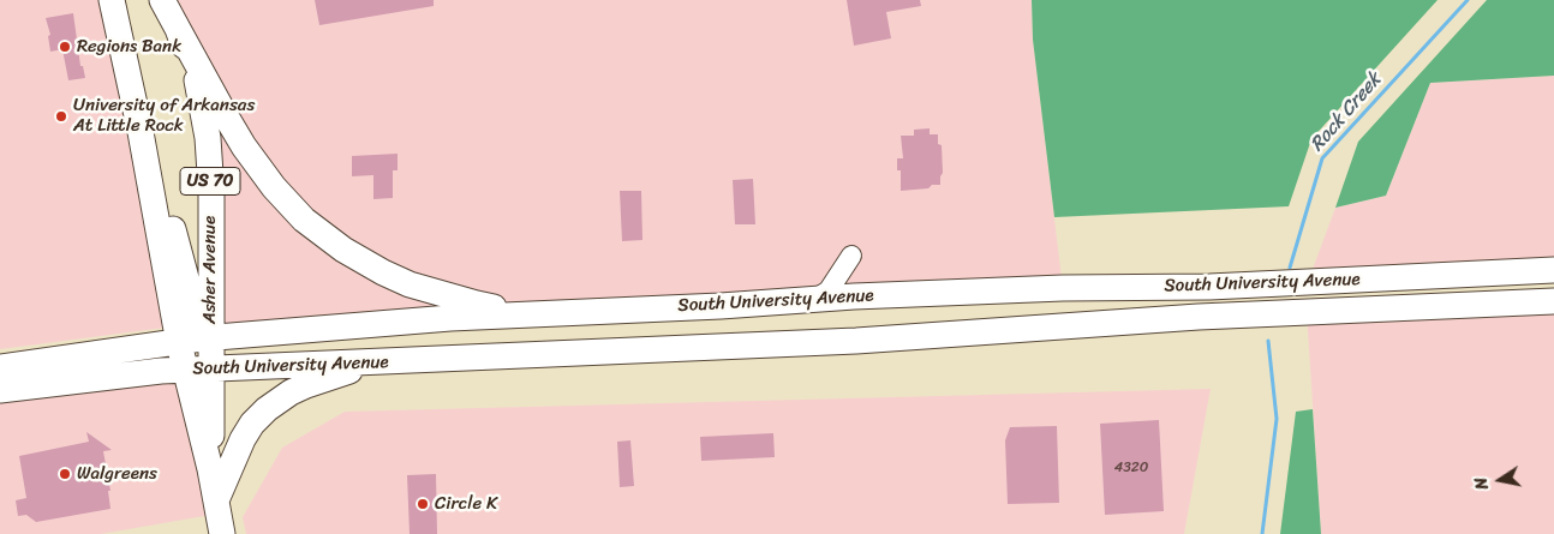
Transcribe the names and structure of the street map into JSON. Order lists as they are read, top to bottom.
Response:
{
  "streets": {
    "main road": ["US 70", "Asher Avenue", "South University Avenue"]
  },
  "crossings": [
    ["US 70", "Asher Avenue"],
    ["US 70", "South University Avenue"],
    ["Asher Avenue", "South University Avenue"]
  ],
  "water": ["Rock Creek"],
  "places": [
    "Regions Bank",
    "University of Arkansas At Little Rock",
    "Walgreens",
    "Circle K"
  ],
  "house_numbers": ["4320"],
  "north": "left"
}
